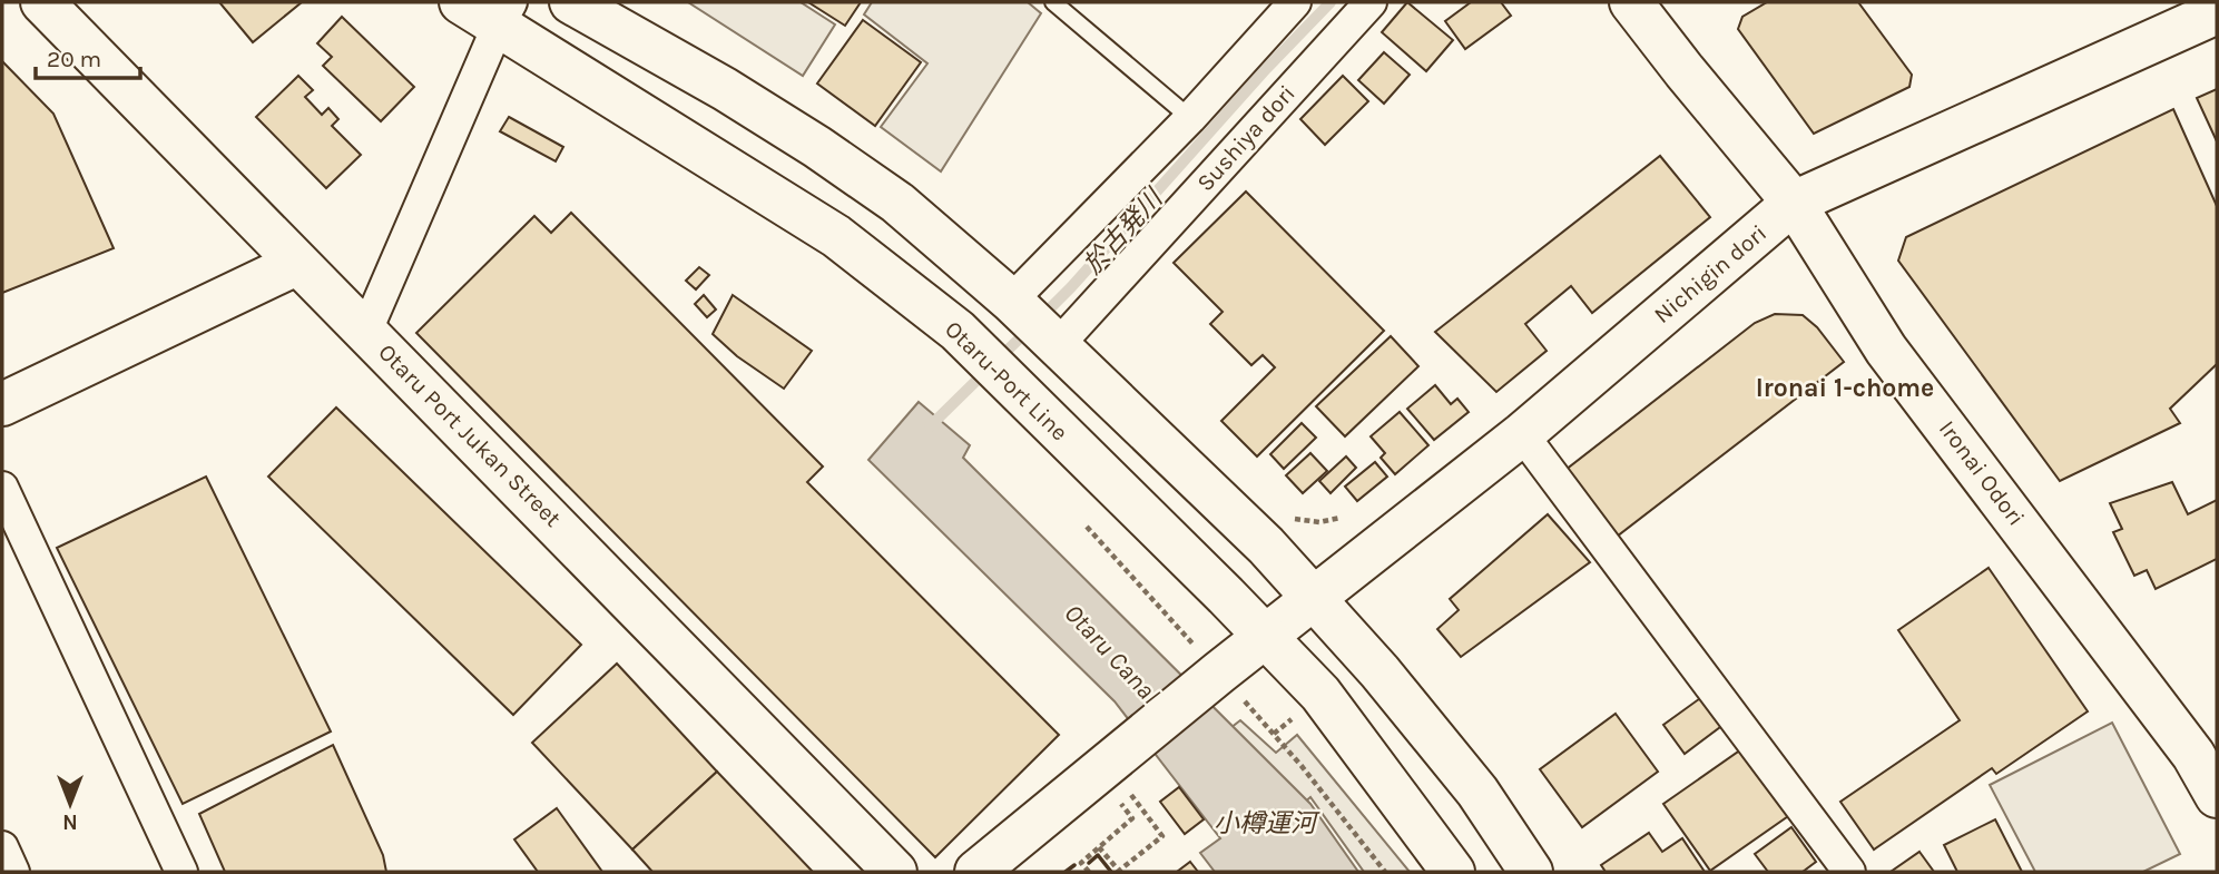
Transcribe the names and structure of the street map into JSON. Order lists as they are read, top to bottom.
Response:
{
  "streets": {
    "street": [
      "Sushiya dori",
      "Nichigin dori",
      "Otaru-Port Line",
      "Otaru Port Jukan Street",
      "Ironai Odori"
    ]
  },
  "crossings": [
    ["Nichigin dori", "Otaru-Port Line"],
    ["Nichigin dori", "Ironai Odori"]
  ],
  "districts": ["Ironai 1-chome"],
  "water": ["於古発川", "Otaru Canal", "小樽運河"],
  "scale_bar": "20 m",
  "north": "bottom"
}
